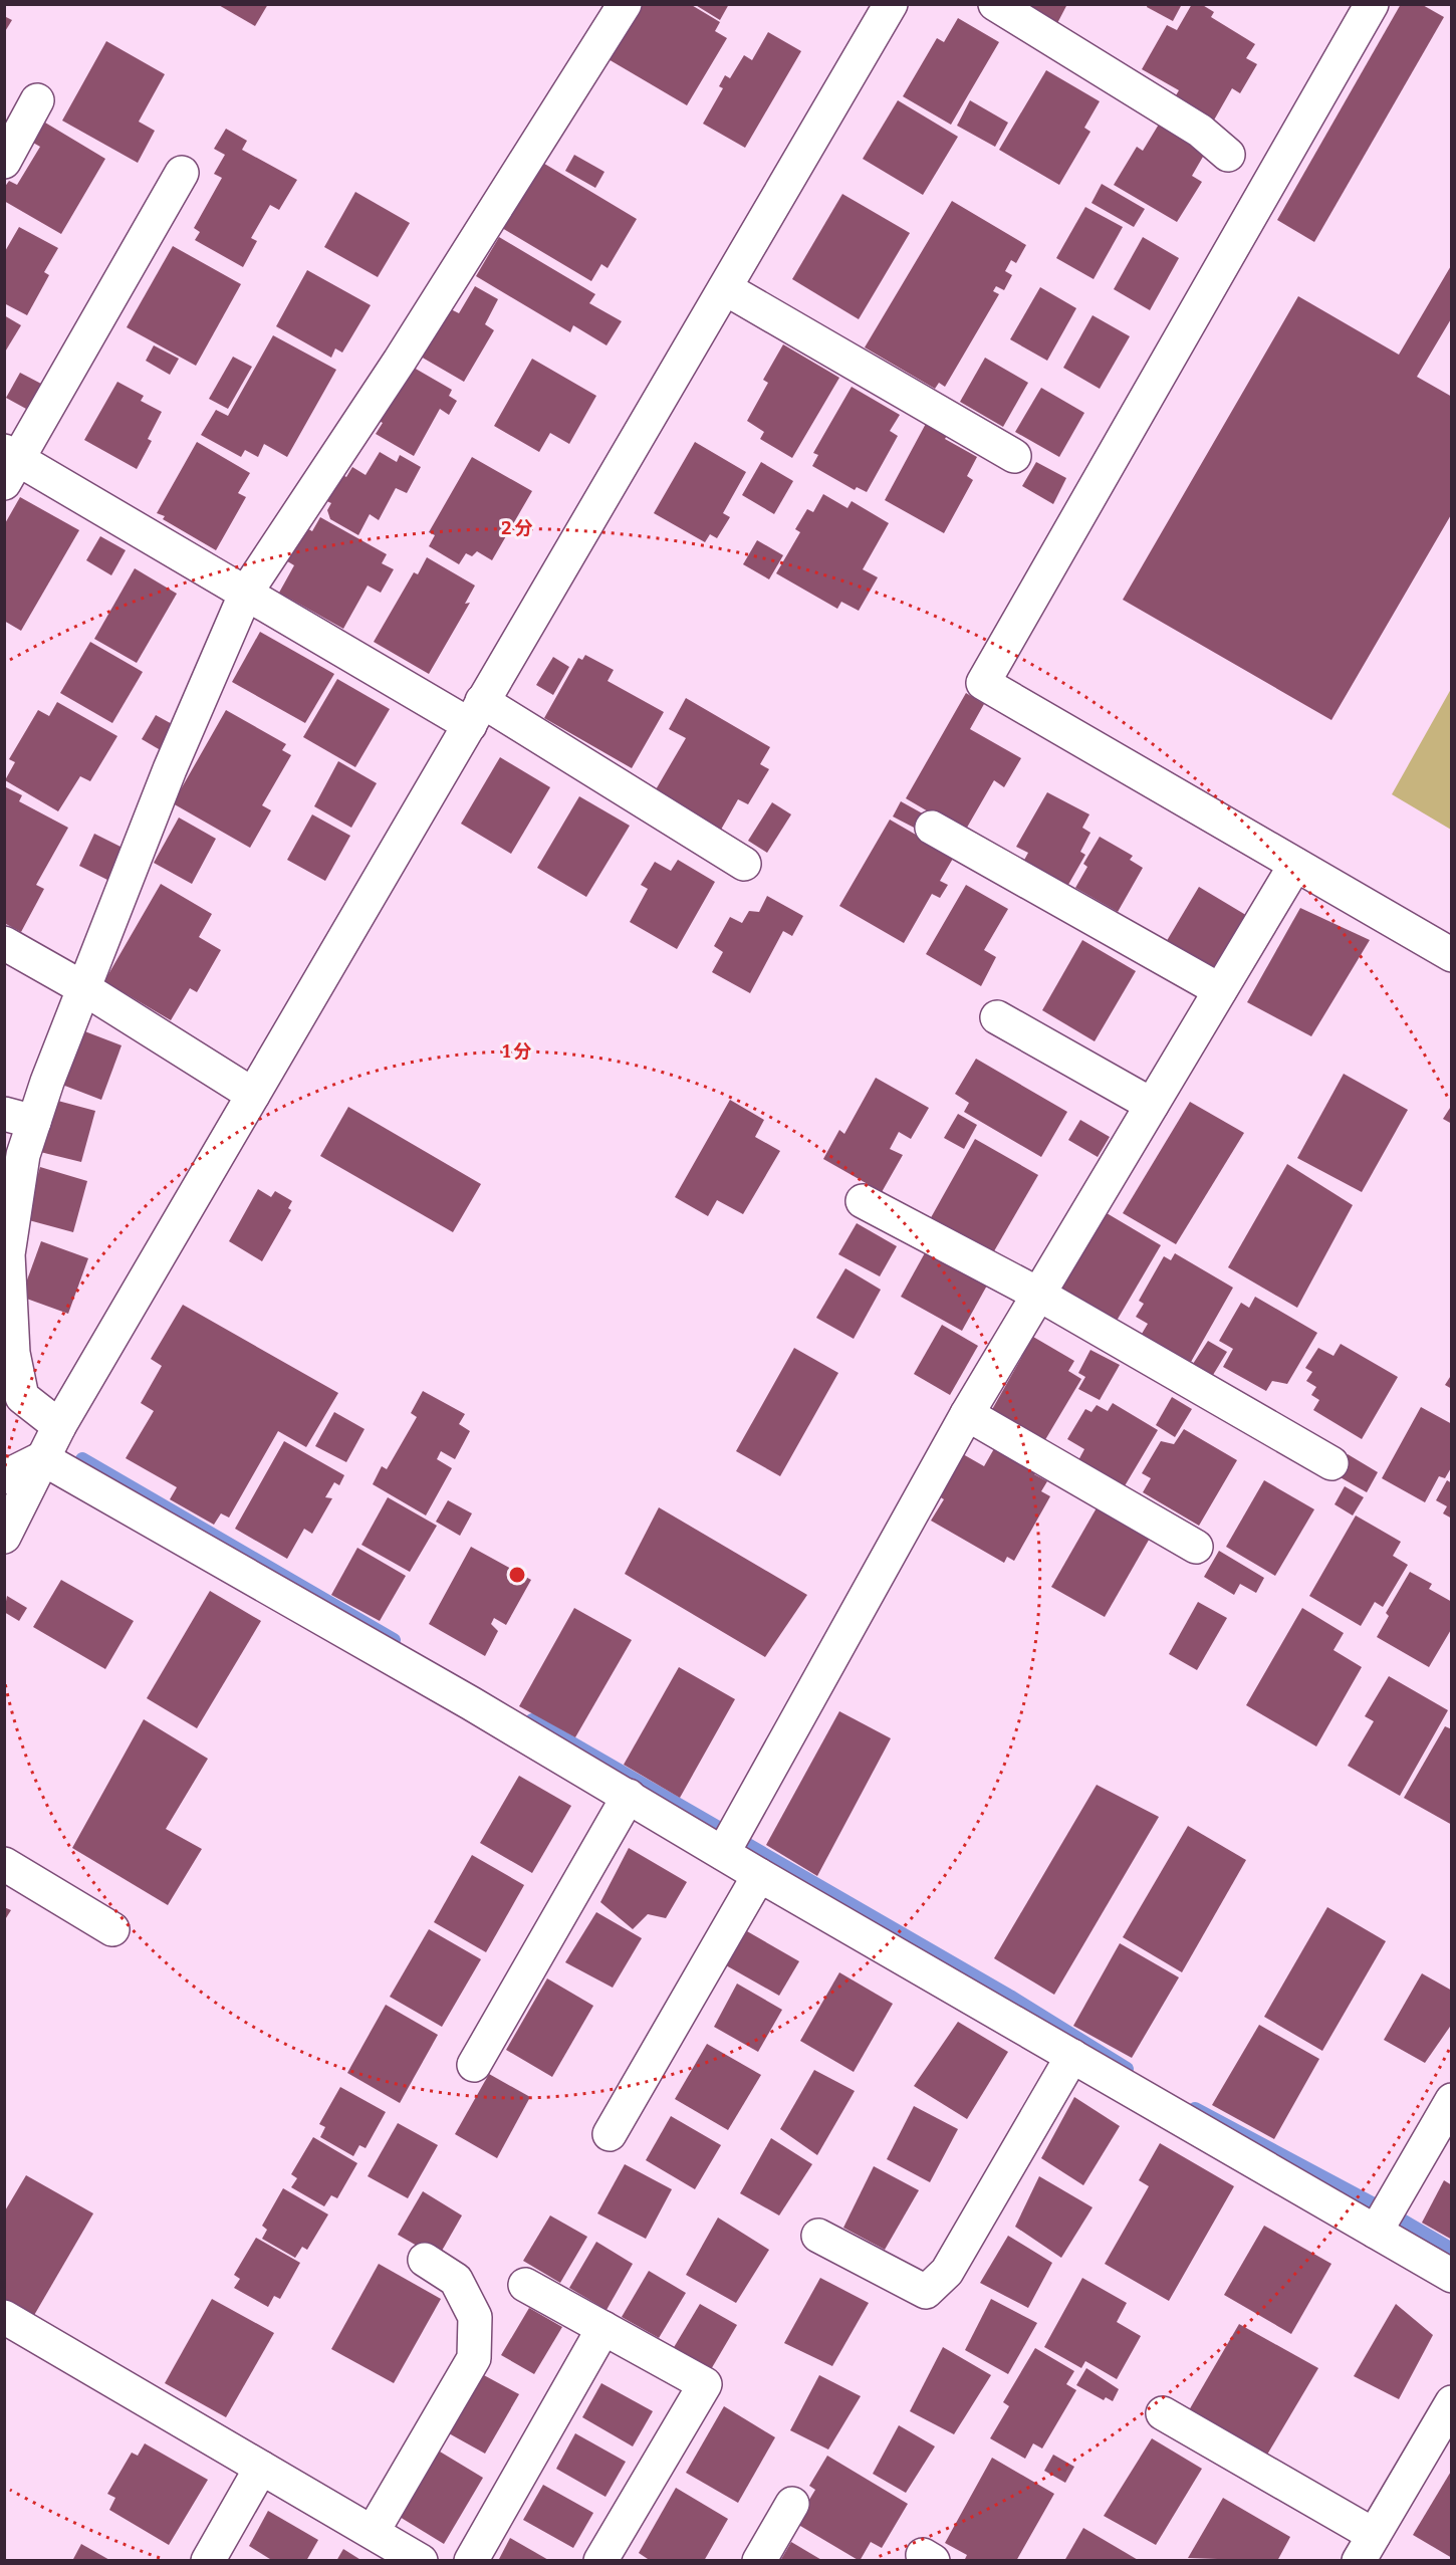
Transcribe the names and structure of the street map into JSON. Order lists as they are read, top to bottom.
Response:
{
  "rings": ["2 分", "1 分"]
}
